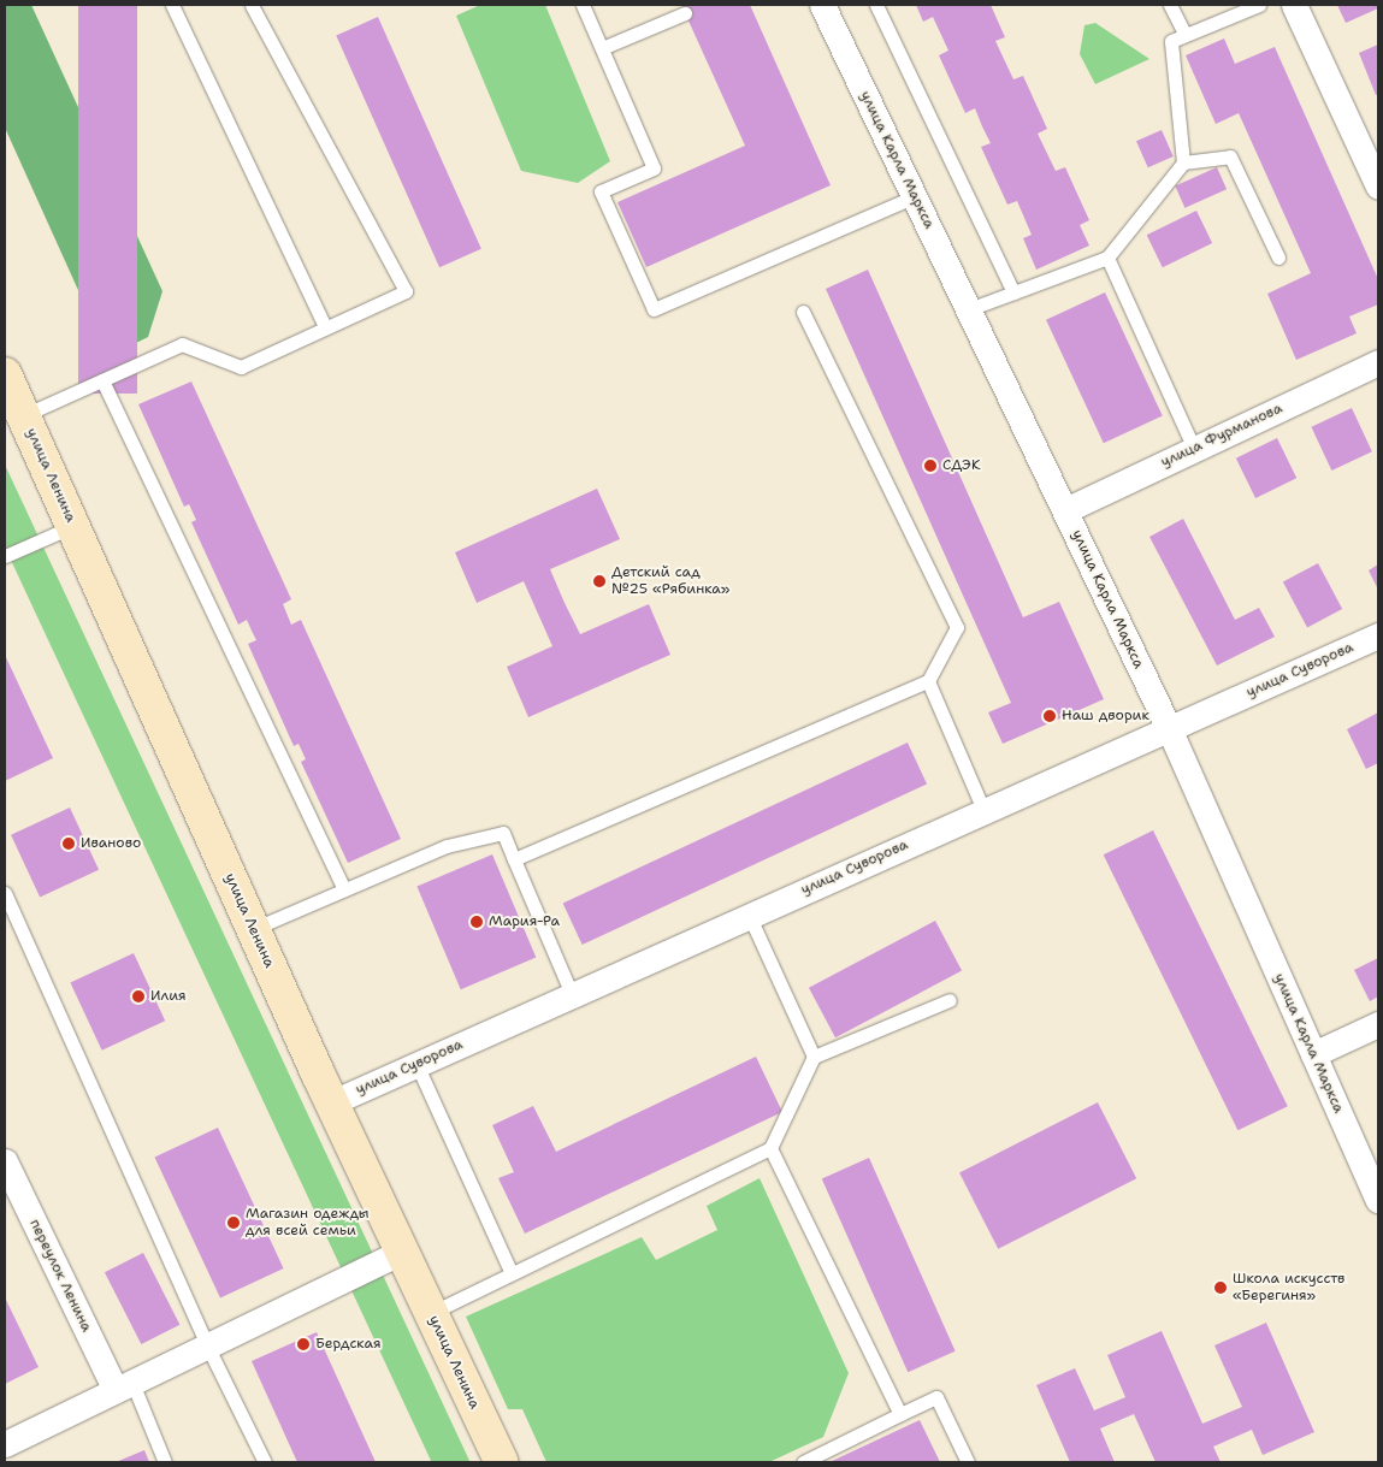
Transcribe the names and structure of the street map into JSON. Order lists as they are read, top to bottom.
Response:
{
  "streets": {
    "main road": ["улица Ленина"],
    "street": [
      "улица Карла Маркса",
      "улица Фурманова",
      "улица Суворова",
      "переулок Ленина"
    ]
  },
  "crossings": [
    ["улица Карла Маркса", "улица Фурманова"],
    ["улица Карла Маркса", "улица Суворова"],
    ["улица Ленина", "улица Суворова"]
  ],
  "places": [
    "СДЭК",
    "Детский сад №25 «Рябинка»",
    "Наш дворик",
    "Иваново",
    "Мария-Ра",
    "Илия",
    "Магазин одежды для всей семьи",
    "Школа искусств «Берегиня»",
    "Бердская"
  ]
}
